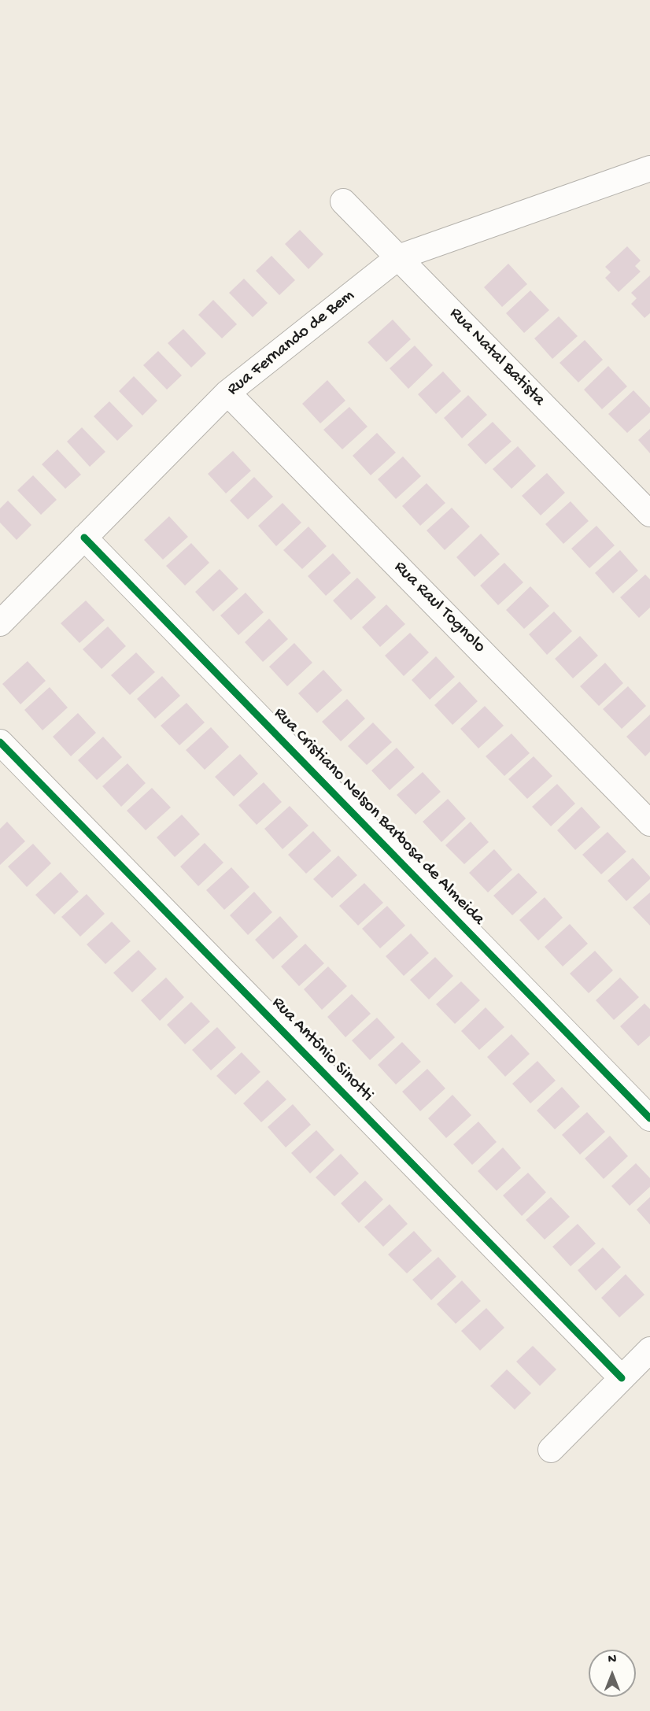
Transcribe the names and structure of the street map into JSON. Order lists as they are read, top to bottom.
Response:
{
  "streets": {
    "street": [
      "Rua Fernando de Bem",
      "Rua Natal Batista",
      "Rua Raul Tognolo",
      "Rua Cristiano Nelson Barbosa de Almeida",
      "Rua Antônio Sinotti"
    ]
  },
  "crossings": [
    ["Rua Fernando de Bem", "Rua Natal Batista"],
    ["Rua Fernando de Bem", "Rua Raul Tognolo"],
    ["Rua Fernando de Bem", "Rua Cristiano Nelson Barbosa de Almeida"]
  ],
  "north": "top"
}
